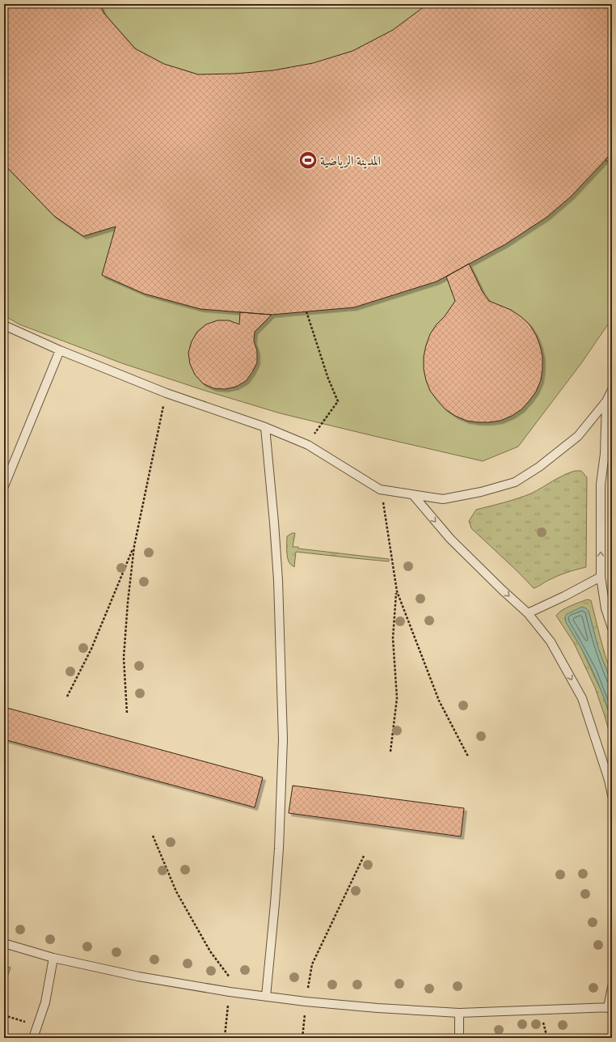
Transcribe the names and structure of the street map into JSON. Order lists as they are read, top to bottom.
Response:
{
  "places": {
    "sports": ["المدينة الرياضية"]
  }
}
